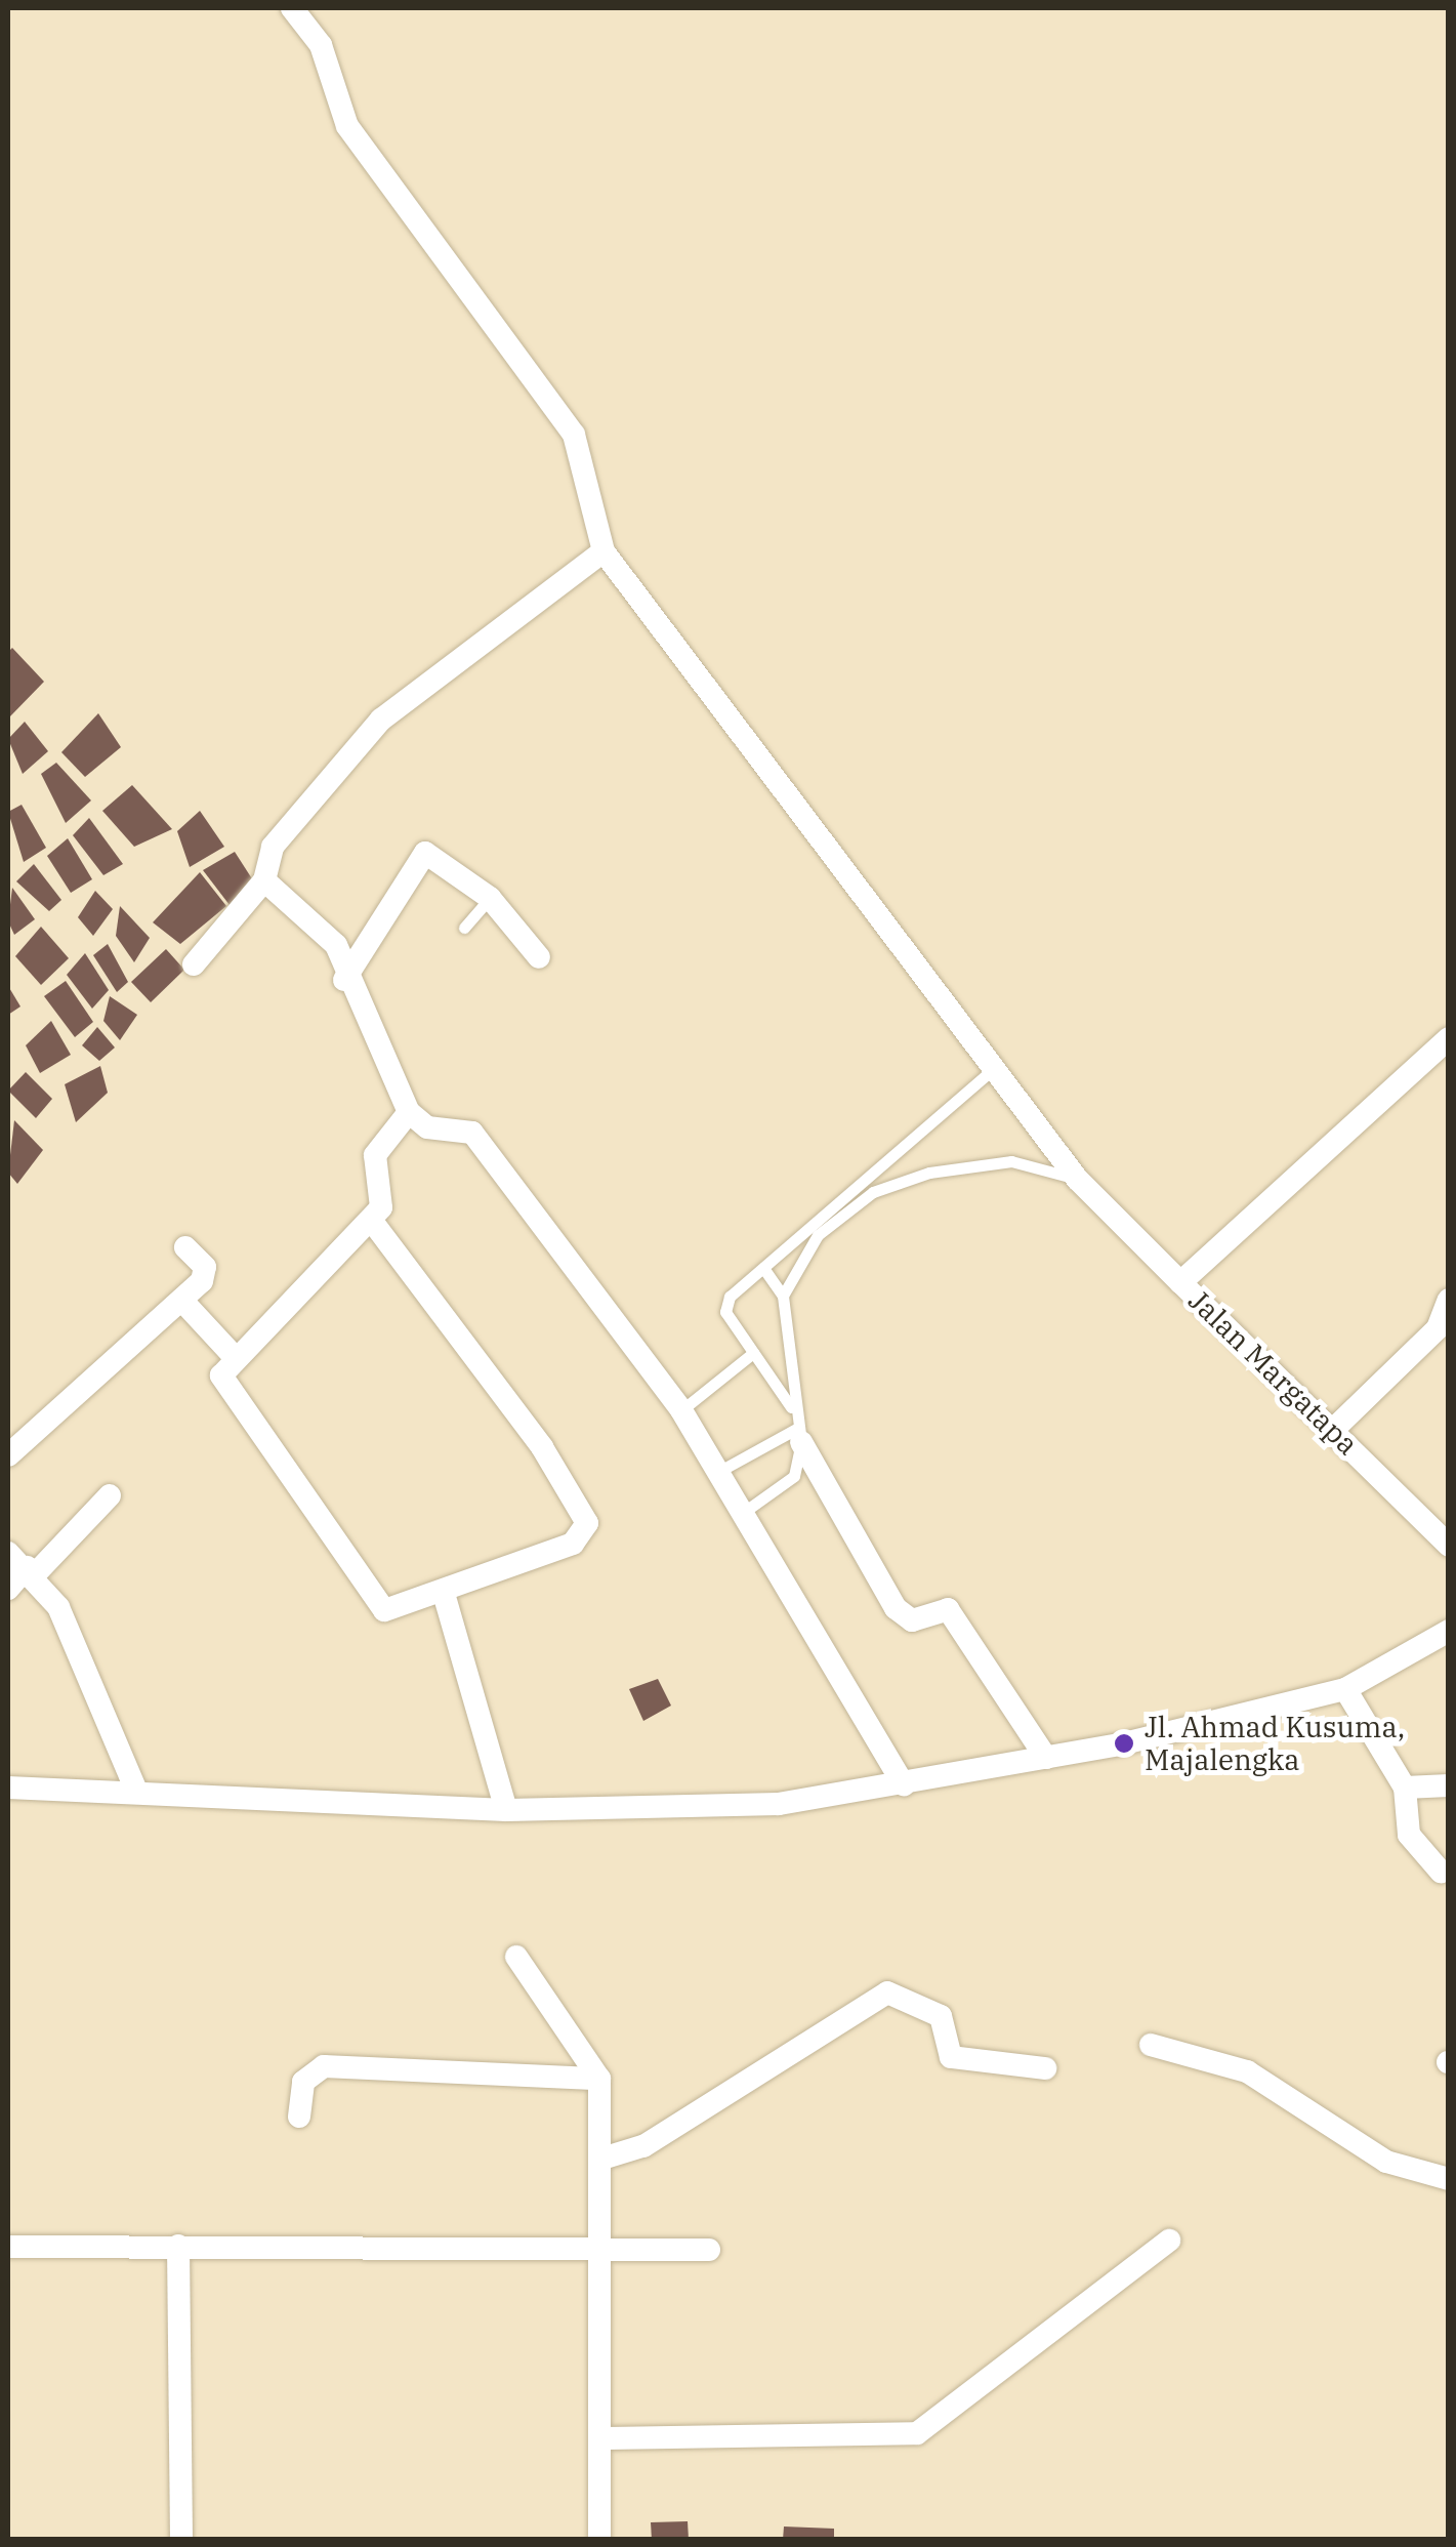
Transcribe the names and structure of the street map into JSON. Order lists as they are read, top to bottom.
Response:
{
  "streets": {
    "street": ["Jalan Margatapa"]
  },
  "places": ["Jl. Ahmad Kusuma, Majalengka"]
}
